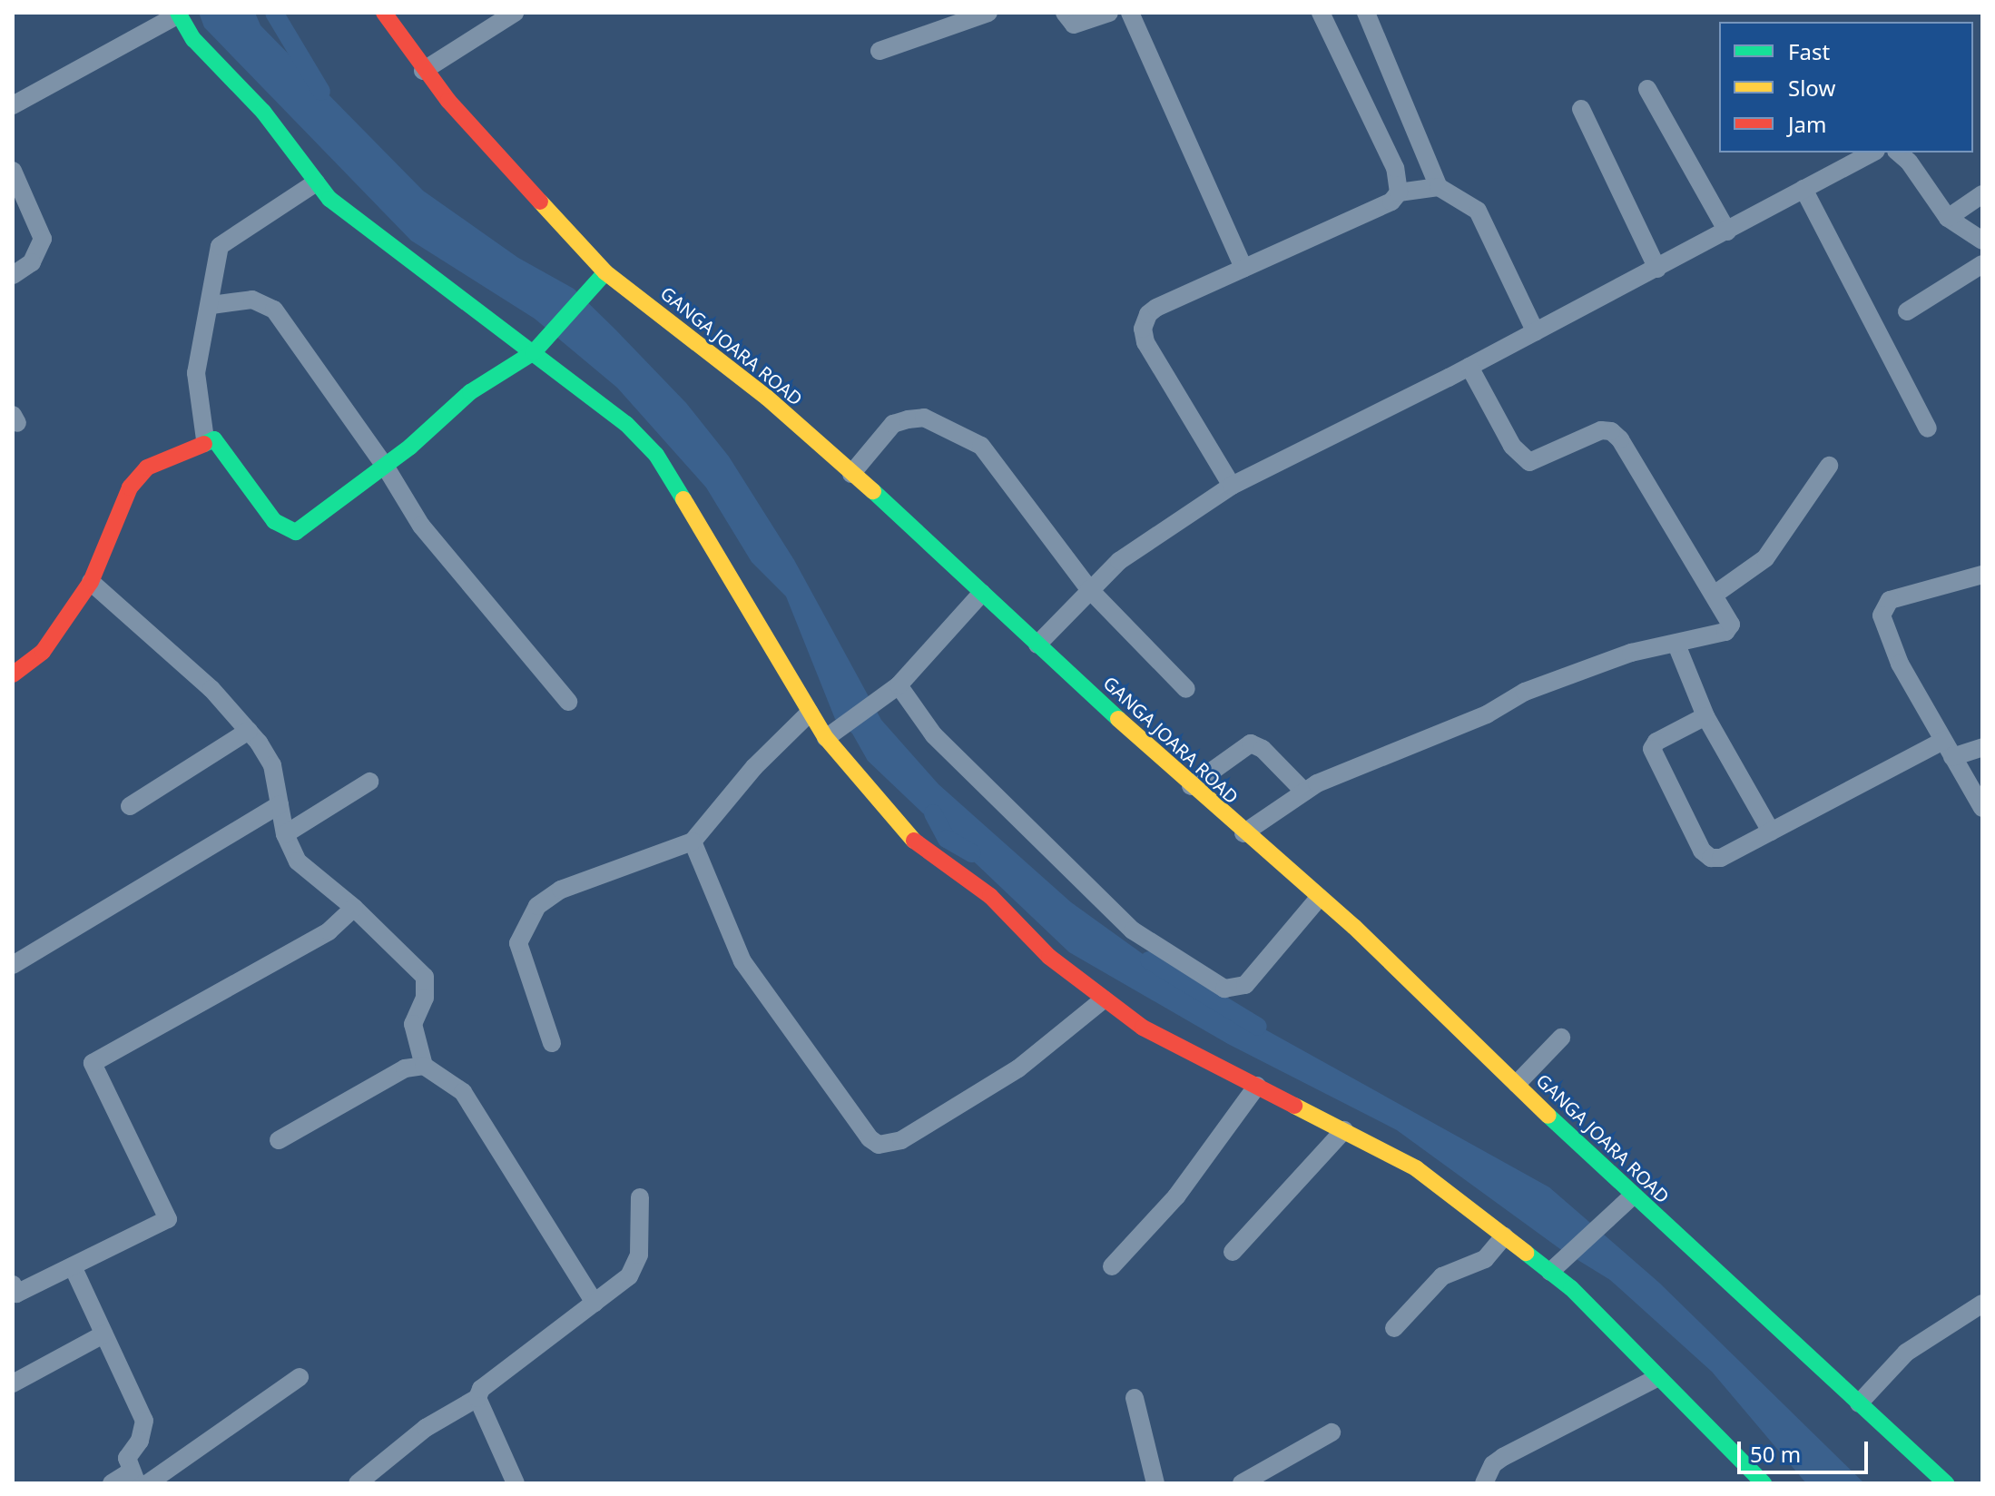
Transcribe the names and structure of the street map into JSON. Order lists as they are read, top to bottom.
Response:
{
  "streets": {
    "main road": ["GANGA JOARA ROAD"]
  },
  "legend": ["Fast", "Slow", "Jam"],
  "scale_bar": "50 m"
}
